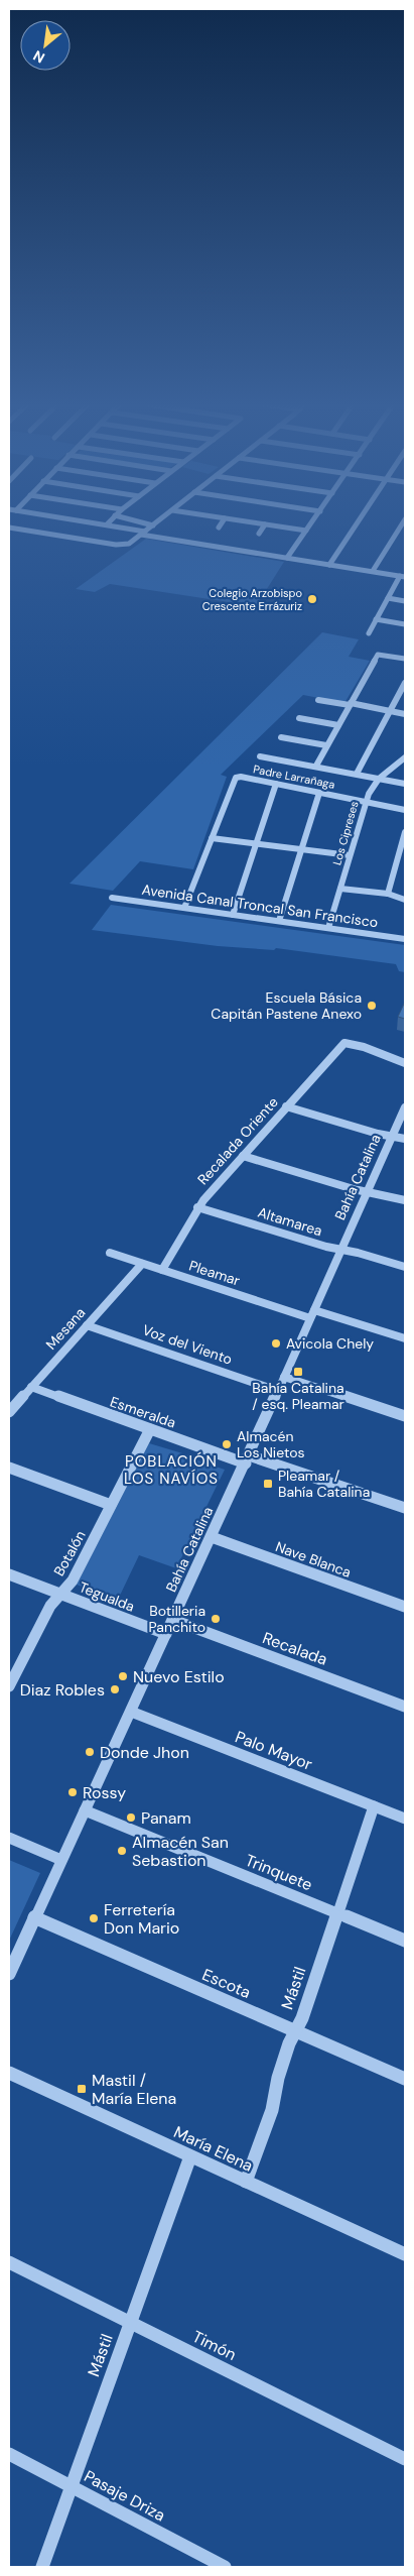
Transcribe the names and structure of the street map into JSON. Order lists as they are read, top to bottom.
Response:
{
  "streets": {
    "street": [
      "Padre Larrañaga",
      "Los Cipreses",
      "Avenida Canal Troncal San Francisco",
      "Recalada Oriente",
      "Bahía Catalina",
      "Altamarea",
      "Pleamar",
      "Mesana",
      "Voz del Viento",
      "Esmeralda",
      "Botalón",
      "Nave Blanca",
      "Tegualda",
      "Recalada",
      "Palo Mayor",
      "Trinquete",
      "Escota",
      "Mástil",
      "María Elena",
      "Timón",
      "Pasaje Driza"
    ]
  },
  "crossings": [
    ["Padre Larrañaga", "Los Cipreses"],
    ["Los Cipreses", "Avenida Canal Troncal San Francisco"],
    ["Recalada Oriente", "Altamarea"],
    ["Recalada Oriente", "Pleamar"],
    ["Bahía Catalina", "Altamarea"],
    ["Bahía Catalina", "Pleamar"],
    ["Bahía Catalina", "Voz del Viento"],
    ["Bahía Catalina", "Esmeralda"],
    ["Bahía Catalina", "Nave Blanca"],
    ["Bahía Catalina", "Tegualda"],
    ["Bahía Catalina", "Recalada"],
    ["Bahía Catalina", "Palo Mayor"],
    ["Bahía Catalina", "Trinquete"],
    ["Bahía Catalina", "Escota"],
    ["Pleamar", "Mesana"],
    ["Mesana", "Voz del Viento"],
    ["Mesana", "Esmeralda"],
    ["Esmeralda", "Botalón"],
    ["Botalón", "Tegualda"],
    ["Palo Mayor", "Mástil"],
    ["Trinquete", "Mástil"],
    ["Escota", "Mástil"],
    ["Mástil", "María Elena"],
    ["Mástil", "Timón"],
    ["Mástil", "Pasaje Driza"]
  ],
  "districts": ["POBLACIÓN LOS NAVÍOS"],
  "places": {
    "other": [
      "Colegio Arzobispo Crescente Errázuriz",
      "Escuela Básica Capitán Pastene Anexo",
      "Avicola Chely",
      "Almacén Los Nietos",
      "Botilleria Panchito",
      "Nuevo Estilo",
      "Diaz Robles",
      "Donde Jhon",
      "Rossy",
      "Panam",
      "Almacén San Sebastion",
      "Ferretería Don Mario"
    ],
    "transit": ["Bahía Catalina / esq. Pleamar", "Pleamar / Bahía Catalina", "Mastil / María Elena"]
  },
  "north": "bottom left"
}
